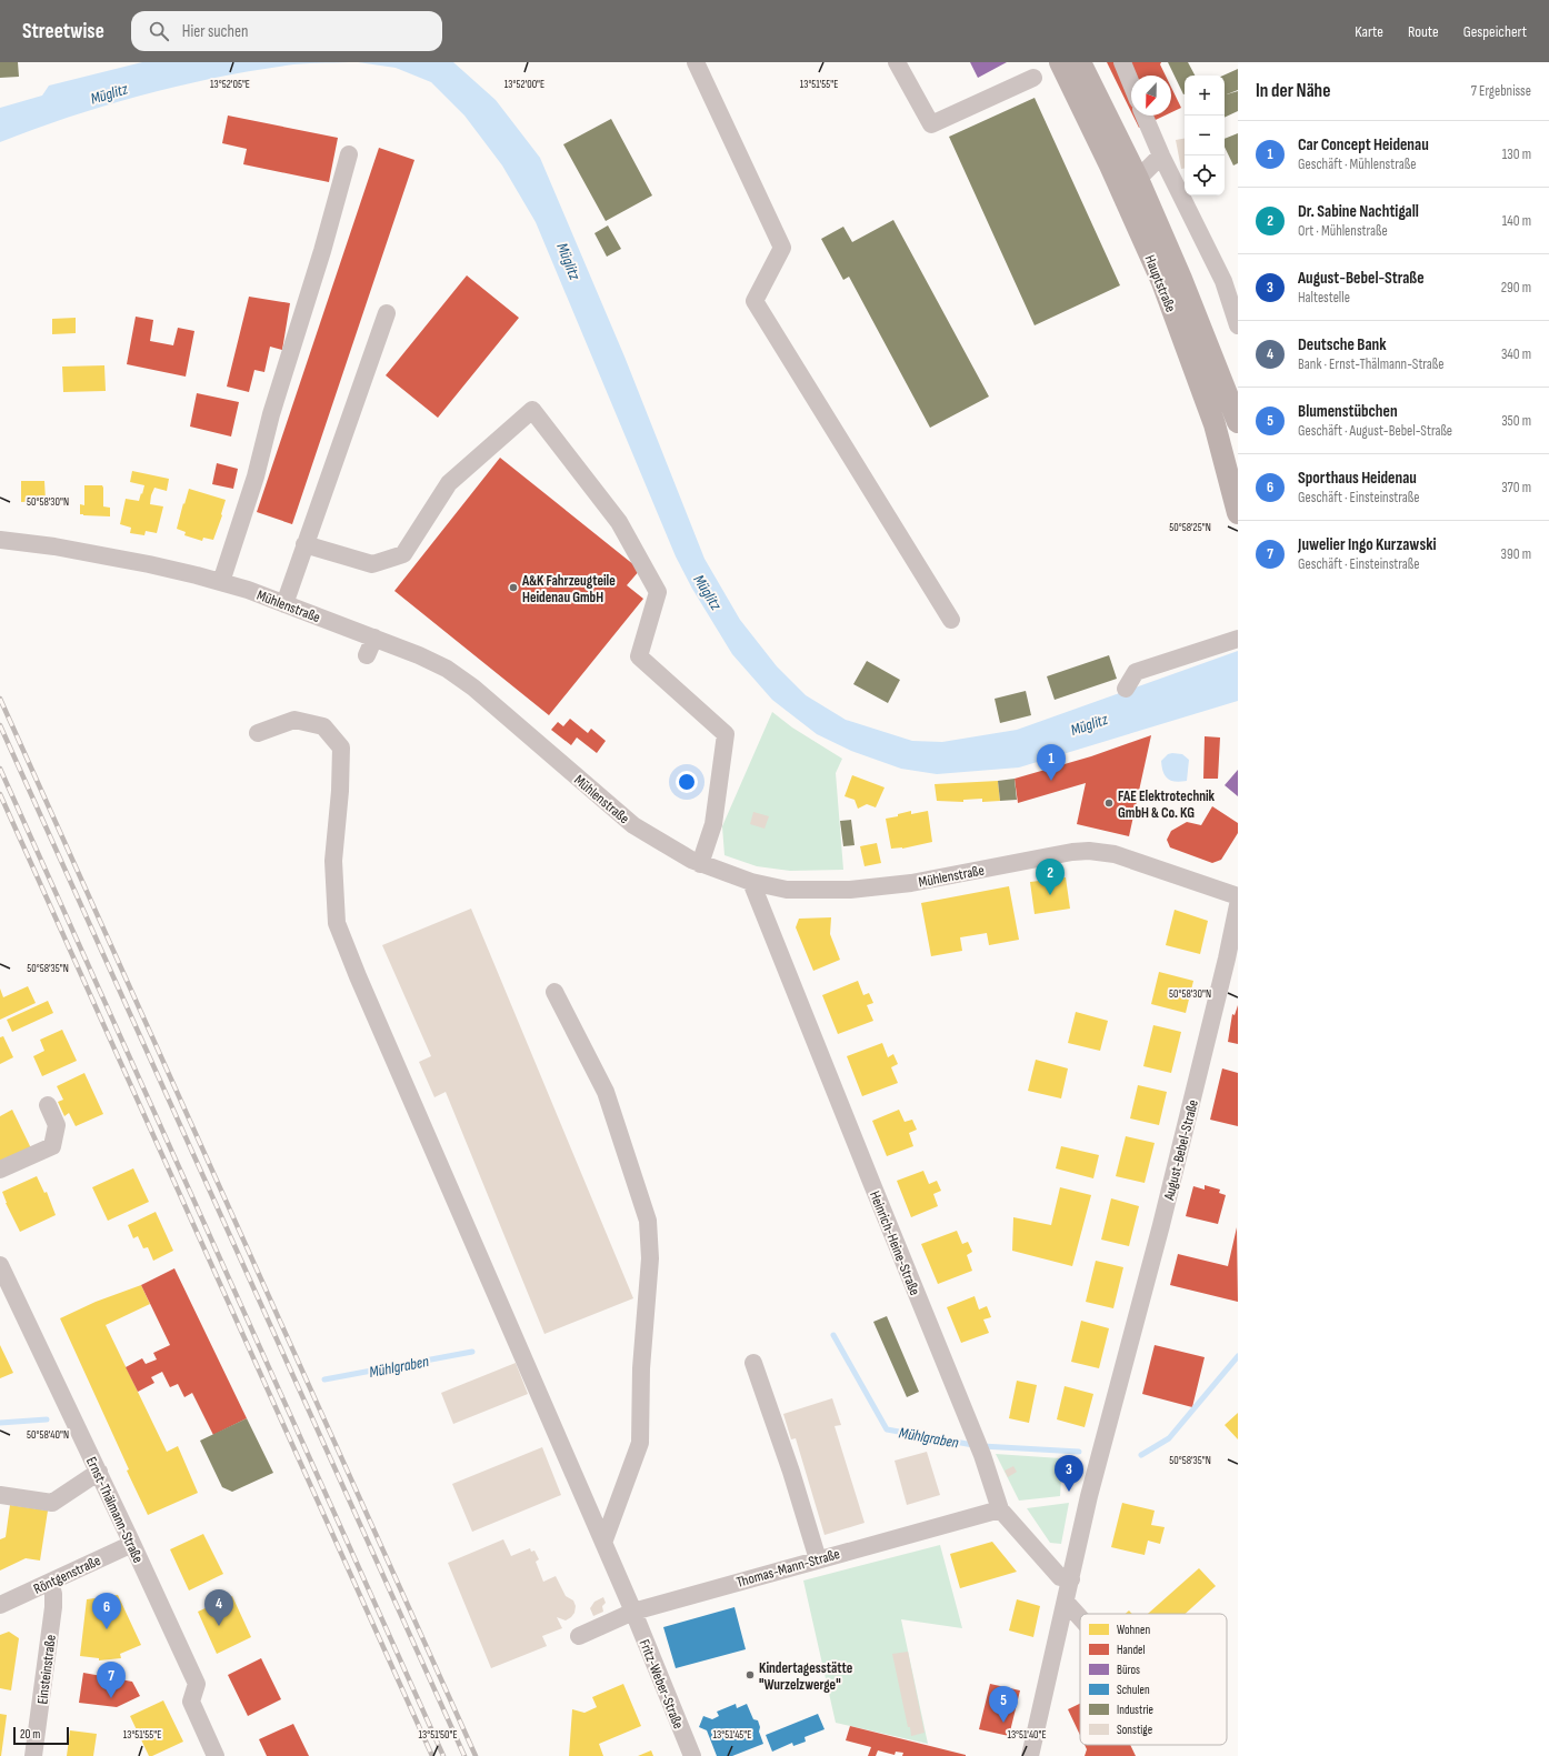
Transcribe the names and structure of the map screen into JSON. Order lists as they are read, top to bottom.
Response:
{
  "streets": {
    "main road": ["Hauptstraße"],
    "street": [
      "Mühlenstraße",
      "August-Bebel-Straße",
      "Heinrich-Heine-Straße",
      "Ernst-Thälmann-Straße",
      "Thomas-Mann-Straße",
      "Röntgenstraße",
      "Einsteinstraße",
      "Fritz-Weber-Straße"
    ]
  },
  "crossings": [
    ["Mühlenstraße", "Heinrich-Heine-Straße"],
    ["August-Bebel-Straße", "Heinrich-Heine-Straße"],
    ["Heinrich-Heine-Straße", "Thomas-Mann-Straße"],
    ["Ernst-Thälmann-Straße", "Röntgenstraße"],
    ["Thomas-Mann-Straße", "Fritz-Weber-Straße"],
    ["Röntgenstraße", "Einsteinstraße"]
  ],
  "water": ["Müglitz", "Mühlgraben"],
  "places": ["A&K Fahrzeugteile Heidenau GmbH", "FAE Elektrotechnik GmbH & Co. KG", "Kindertagesstätte \"Wurzelzwerge\""],
  "legend": [
    "Wohnen",
    "Handel",
    "Büros",
    "Schulen",
    "Industrie",
    "Sonstige"
  ],
  "scale_bar": "20 m",
  "north": "bottom",
  "page": {
    "header": "Streetwise",
    "search": "Hier suchen",
    "nav": ["Karte", "Route", "Gespeichert"],
    "heading": ["In der Nähe", "7 Ergebnisse"],
    "map_buttons": ["+", "−"],
    "list": [
      {
        "mark": "1",
        "name": "Car Concept Heidenau",
        "note": "Geschäft · Mühlenstraße",
        "value": "130 m"
      },
      {
        "mark": "2",
        "name": "Dr. Sabine Nachtigall",
        "note": "Ort · Mühlenstraße",
        "value": "140 m"
      },
      {
        "mark": "3",
        "name": "August-Bebel-Straße",
        "note": "Haltestelle",
        "value": "290 m"
      },
      {
        "mark": "4",
        "name": "Deutsche Bank",
        "note": "Bank · Ernst-Thälmann-Straße",
        "value": "340 m"
      },
      {
        "mark": "5",
        "name": "Blumenstübchen",
        "note": "Geschäft · August-Bebel-Straße",
        "value": "350 m"
      },
      {
        "mark": "6",
        "name": "Sporthaus Heidenau",
        "note": "Geschäft · Einsteinstraße",
        "value": "370 m"
      },
      {
        "mark": "7",
        "name": "Juwelier Ingo Kurzawski",
        "note": "Geschäft · Einsteinstraße",
        "value": "390 m"
      }
    ],
    "pins": [
      "1",
      "2",
      "3",
      "4",
      "6",
      "7",
      "5"
    ],
    "scale": "20 m"
  },
  "coordinates": [
    "13°52'05\"E",
    "13°52'00\"E",
    "13°51'55\"E",
    "50°58'30\"N",
    "50°58'25\"N",
    "50°58'35\"N",
    "50°58'40\"N",
    "13°51'50\"E",
    "13°51'45\"E",
    "13°51'40\"E"
  ]
}
